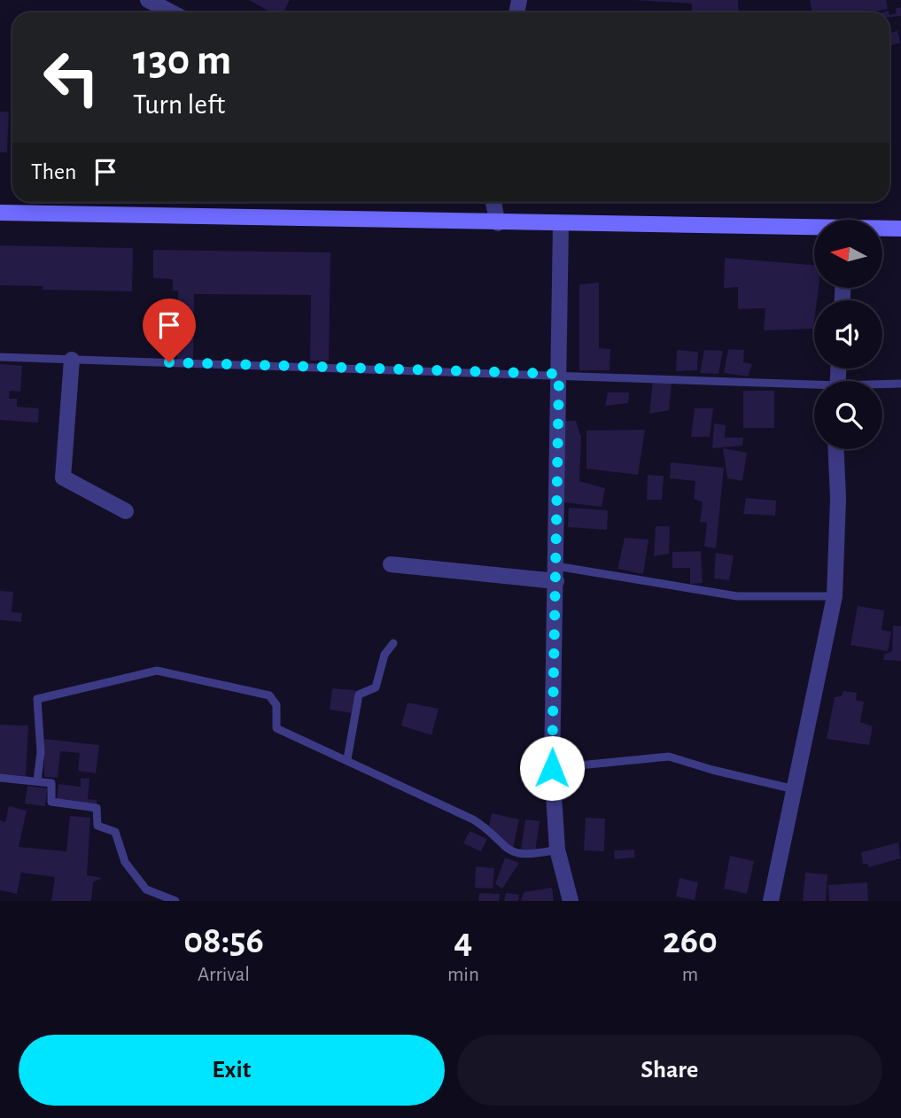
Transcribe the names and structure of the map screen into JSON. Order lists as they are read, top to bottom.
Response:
{
  "north": "left",
  "page": {
    "turn": ["130 m", "Turn left"],
    "then": "Then",
    "eta": [
      "08:56",
      "Arrival",
      "4",
      "min",
      "260",
      "m"
    ],
    "buttons": ["Exit", "Share"]
  }
}
